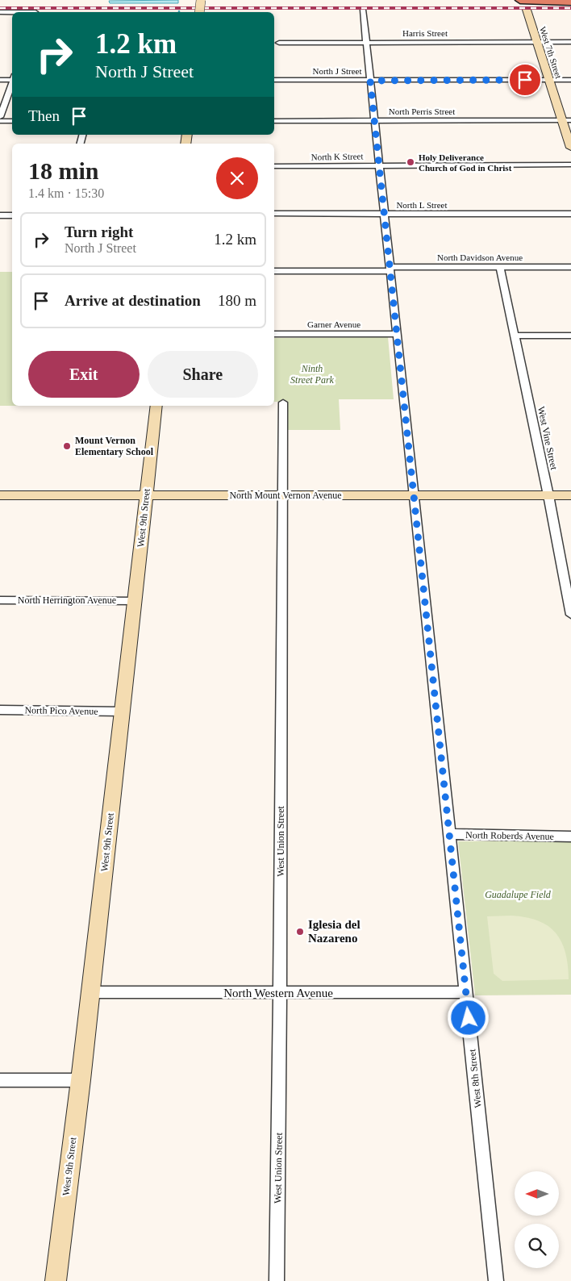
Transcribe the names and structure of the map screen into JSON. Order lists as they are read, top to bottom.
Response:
{
  "streets": {
    "street": [
      "Harris Street",
      "West 7th Street",
      "North J Street",
      "North Perris Street",
      "North K Street",
      "North L Street",
      "North Davidson Avenue",
      "Garner Avenue",
      "West Vine Street",
      "North Mount Vernon Avenue",
      "West 9th Street",
      "North Herrington Avenue",
      "North Pico Avenue",
      "North Roberds Avenue",
      "West Union Street",
      "North Western Avenue",
      "West 8th Street"
    ]
  },
  "crossings": [
    ["Harris Street", "West 7th Street"],
    ["Harris Street", "West 8th Street"],
    ["West 7th Street", "North J Street"],
    ["West 7th Street", "North Perris Street"],
    ["North J Street", "West 8th Street"],
    ["North Perris Street", "West 8th Street"],
    ["North K Street", "West 8th Street"],
    ["North L Street", "West 8th Street"],
    ["North Davidson Avenue", "West Vine Street"],
    ["North Davidson Avenue", "West 8th Street"],
    ["Garner Avenue", "West 8th Street"],
    ["West Vine Street", "North Mount Vernon Avenue"],
    ["North Mount Vernon Avenue", "West 9th Street"],
    ["North Mount Vernon Avenue", "West Union Street"],
    ["North Mount Vernon Avenue", "West 8th Street"],
    ["West 9th Street", "North Herrington Avenue"],
    ["West 9th Street", "North Pico Avenue"],
    ["West 9th Street", "North Western Avenue"],
    ["North Roberds Avenue", "West 8th Street"],
    ["West Union Street", "North Western Avenue"],
    ["North Western Avenue", "West 8th Street"]
  ],
  "parks": ["Ninth Street Park", "Guadalupe Field"],
  "places": ["Holy Deliverance Church of God in Christ", "Mount Vernon Elementary School", "Iglesia del Nazareno"],
  "north": "left",
  "page": {
    "turn": ["1.2 km", "North J Street"],
    "then": "Then",
    "heading": ["18 min", "1.4 km · 15:30"],
    "list": [
      {
        "name": "Turn right",
        "note": "North J Street",
        "value": "1.2 km"
      },
      {
        "name": "Arrive at destination",
        "value": "180 m"
      }
    ],
    "buttons": ["Exit", "Share"]
  }
}
